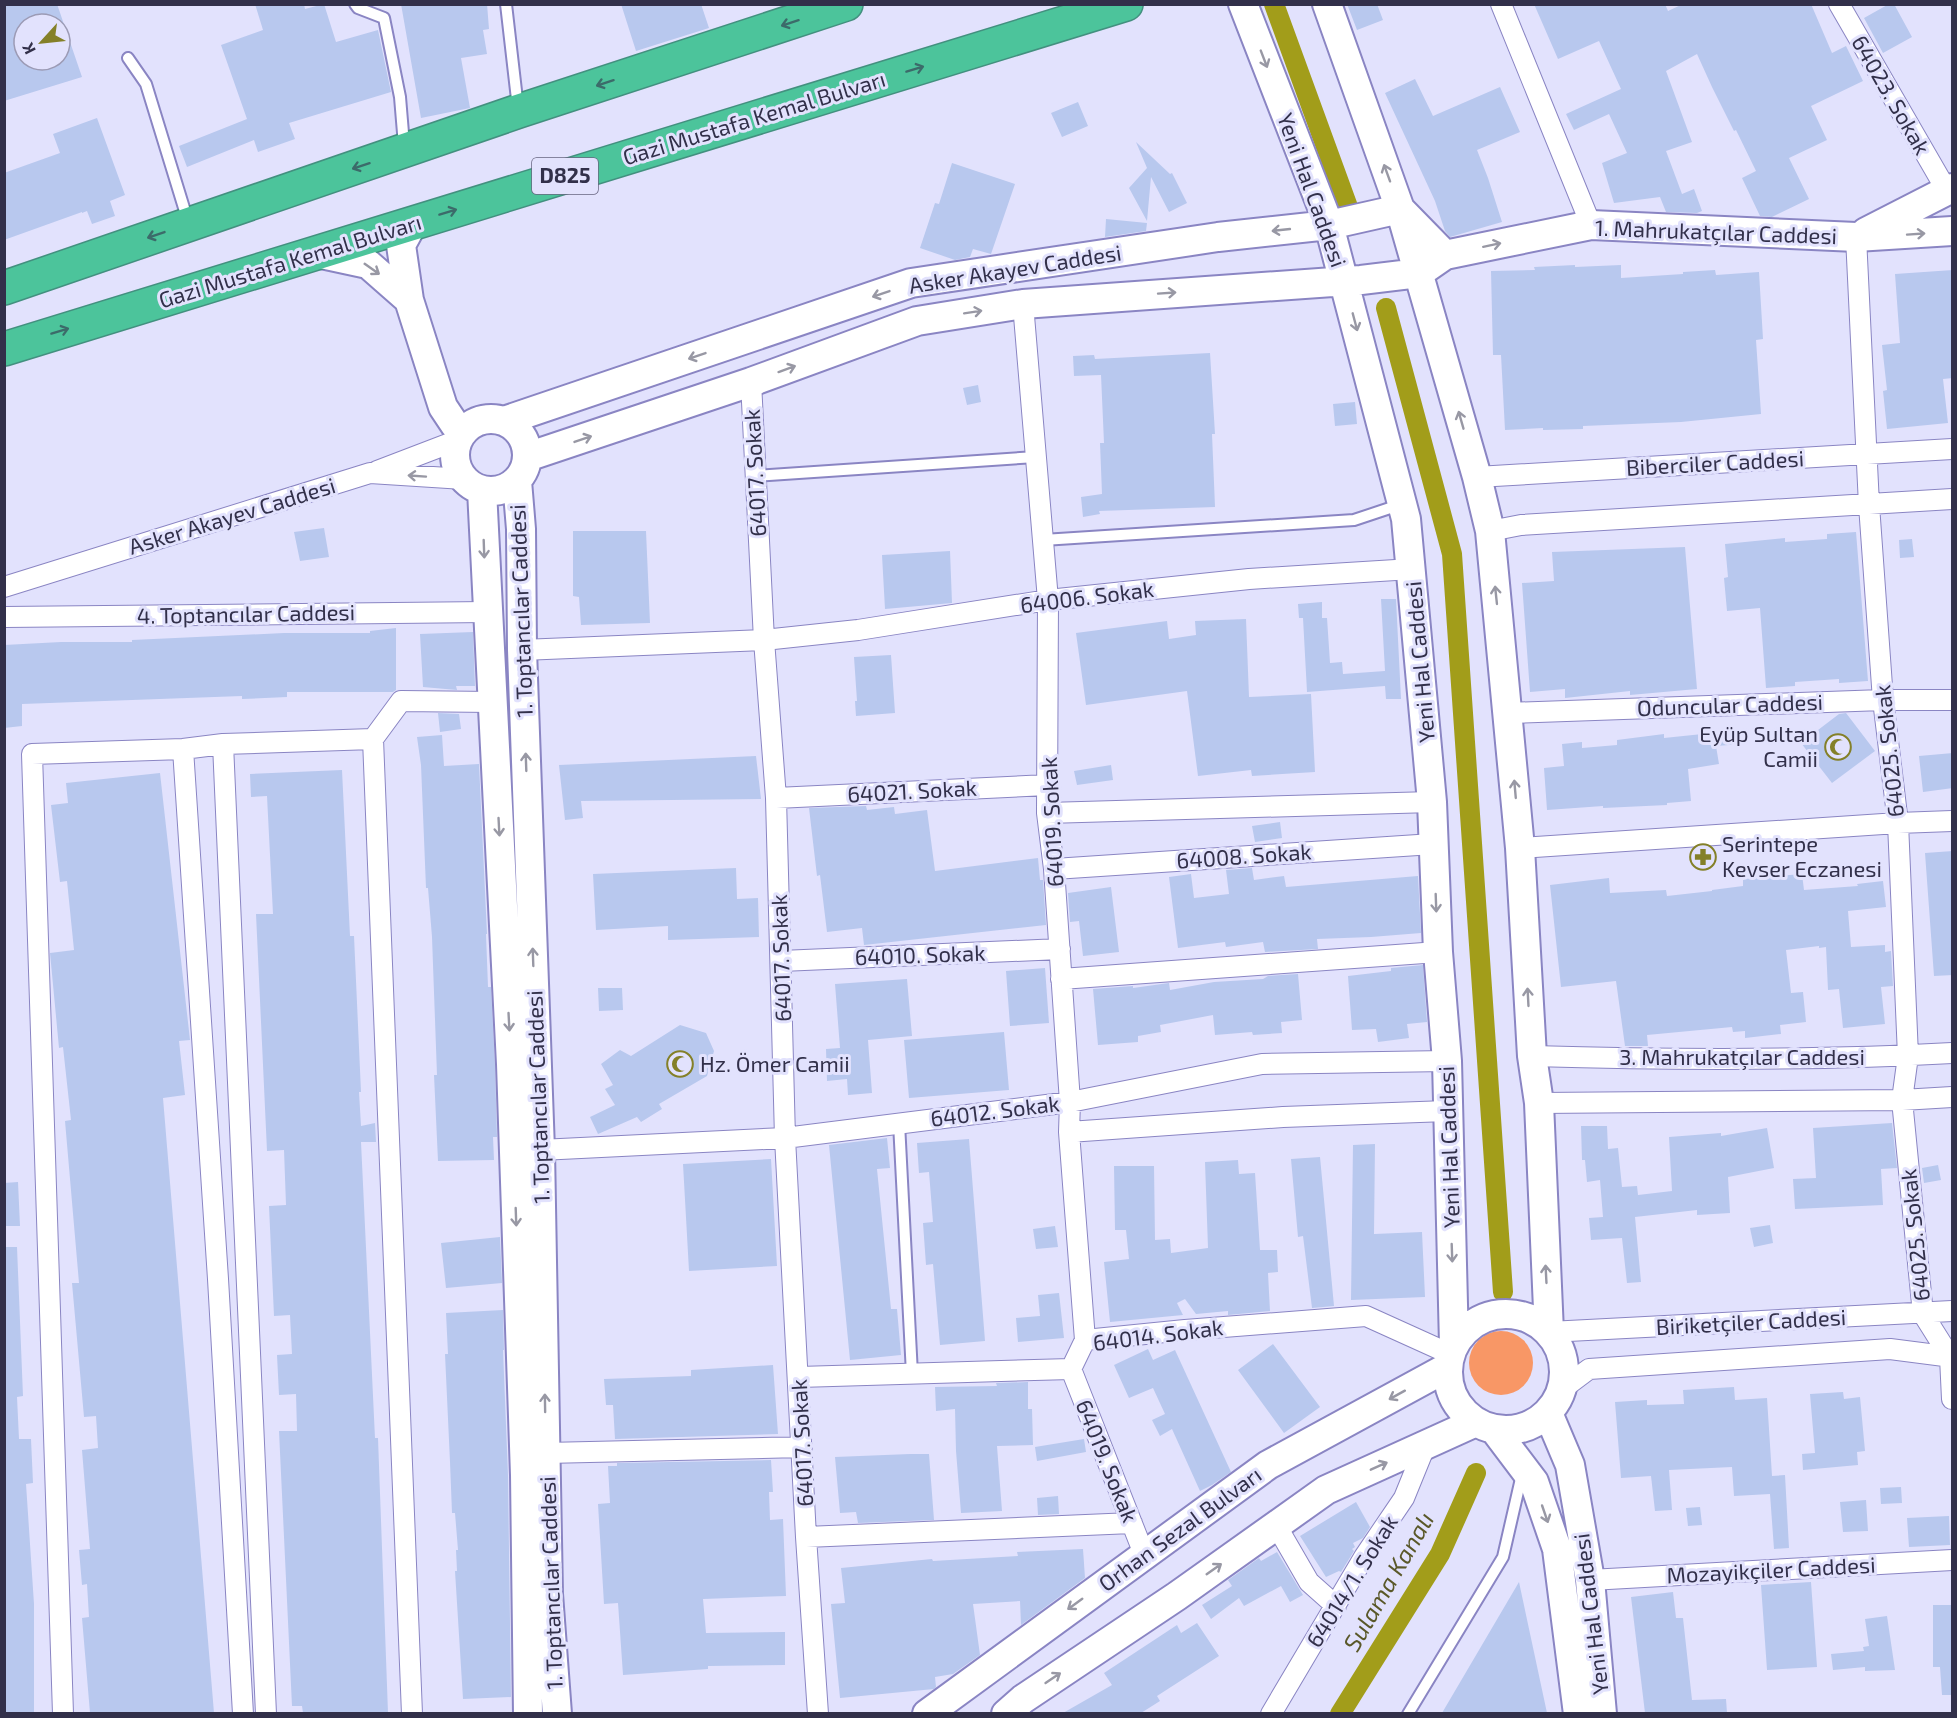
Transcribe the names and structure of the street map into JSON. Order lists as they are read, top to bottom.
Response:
{
  "streets": {
    "highway": ["Gazi Mustafa Kemal Bulvarı", "D825"],
    "street": [
      "64023. Sokak",
      "Yeni Hal Caddesi",
      "1. Mahrukatçılar Caddesi",
      "Asker Akayev Caddesi",
      "Biberciler Caddesi",
      "64017. Sokak",
      "64006. Sokak",
      "1. Toptancılar Caddesi",
      "4. Toptancılar Caddesi",
      "Oduncular Caddesi",
      "64025. Sokak",
      "64021. Sokak",
      "64019. Sokak",
      "64008. Sokak",
      "64010. Sokak",
      "3. Mahrukatçılar Caddesi",
      "64012. Sokak",
      "Biriketçiler Caddesi",
      "64014. Sokak",
      "Orhan Sezal Bulvarı",
      "Mozayikçiler Caddesi",
      "64014/1. Sokak"
    ]
  },
  "crossings": [
    ["64023. Sokak", "1. Mahrukatçılar Caddesi"],
    ["64023. Sokak", "64025. Sokak"],
    ["Yeni Hal Caddesi", "Asker Akayev Caddesi"],
    ["Yeni Hal Caddesi", "64006. Sokak"],
    ["Yeni Hal Caddesi", "64008. Sokak"],
    ["Yeni Hal Caddesi", "64012. Sokak"],
    ["Yeni Hal Caddesi", "Biriketçiler Caddesi"],
    ["Yeni Hal Caddesi", "64014. Sokak"],
    ["Yeni Hal Caddesi", "Orhan Sezal Bulvarı"],
    ["Yeni Hal Caddesi", "Mozayikçiler Caddesi"],
    ["1. Mahrukatçılar Caddesi", "Asker Akayev Caddesi"],
    ["1. Mahrukatçılar Caddesi", "64025. Sokak"],
    ["Asker Akayev Caddesi", "64017. Sokak"],
    ["Asker Akayev Caddesi", "1. Toptancılar Caddesi"],
    ["Asker Akayev Caddesi", "64019. Sokak"],
    ["Biberciler Caddesi", "64025. Sokak"],
    ["64017. Sokak", "64006. Sokak"],
    ["64017. Sokak", "64021. Sokak"],
    ["64017. Sokak", "64010. Sokak"],
    ["64017. Sokak", "64012. Sokak"],
    ["64017. Sokak", "64014. Sokak"],
    ["64006. Sokak", "1. Toptancılar Caddesi"],
    ["64006. Sokak", "64019. Sokak"],
    ["1. Toptancılar Caddesi", "4. Toptancılar Caddesi"],
    ["1. Toptancılar Caddesi", "64012. Sokak"],
    ["Oduncular Caddesi", "64025. Sokak"],
    ["64025. Sokak", "3. Mahrukatçılar Caddesi"],
    ["64025. Sokak", "Biriketçiler Caddesi"],
    ["64021. Sokak", "64019. Sokak"],
    ["64019. Sokak", "64008. Sokak"],
    ["64019. Sokak", "64010. Sokak"],
    ["64019. Sokak", "64012. Sokak"],
    ["64019. Sokak", "64014. Sokak"],
    ["64019. Sokak", "Orhan Sezal Bulvarı"],
    ["Biriketçiler Caddesi", "64014. Sokak"],
    ["Biriketçiler Caddesi", "Orhan Sezal Bulvarı"],
    ["64014. Sokak", "Orhan Sezal Bulvarı"]
  ],
  "one_way": ["1. Mahrukatçılar Caddesi"],
  "water": ["Sulama Kanalı"],
  "places": {
    "mosque": ["Eyüp Sultan Camii", "Hz. Ömer Camii"],
    "pharmacy": ["Serintepe Kevser Eczanesi"]
  },
  "north": "bottom left"
}
